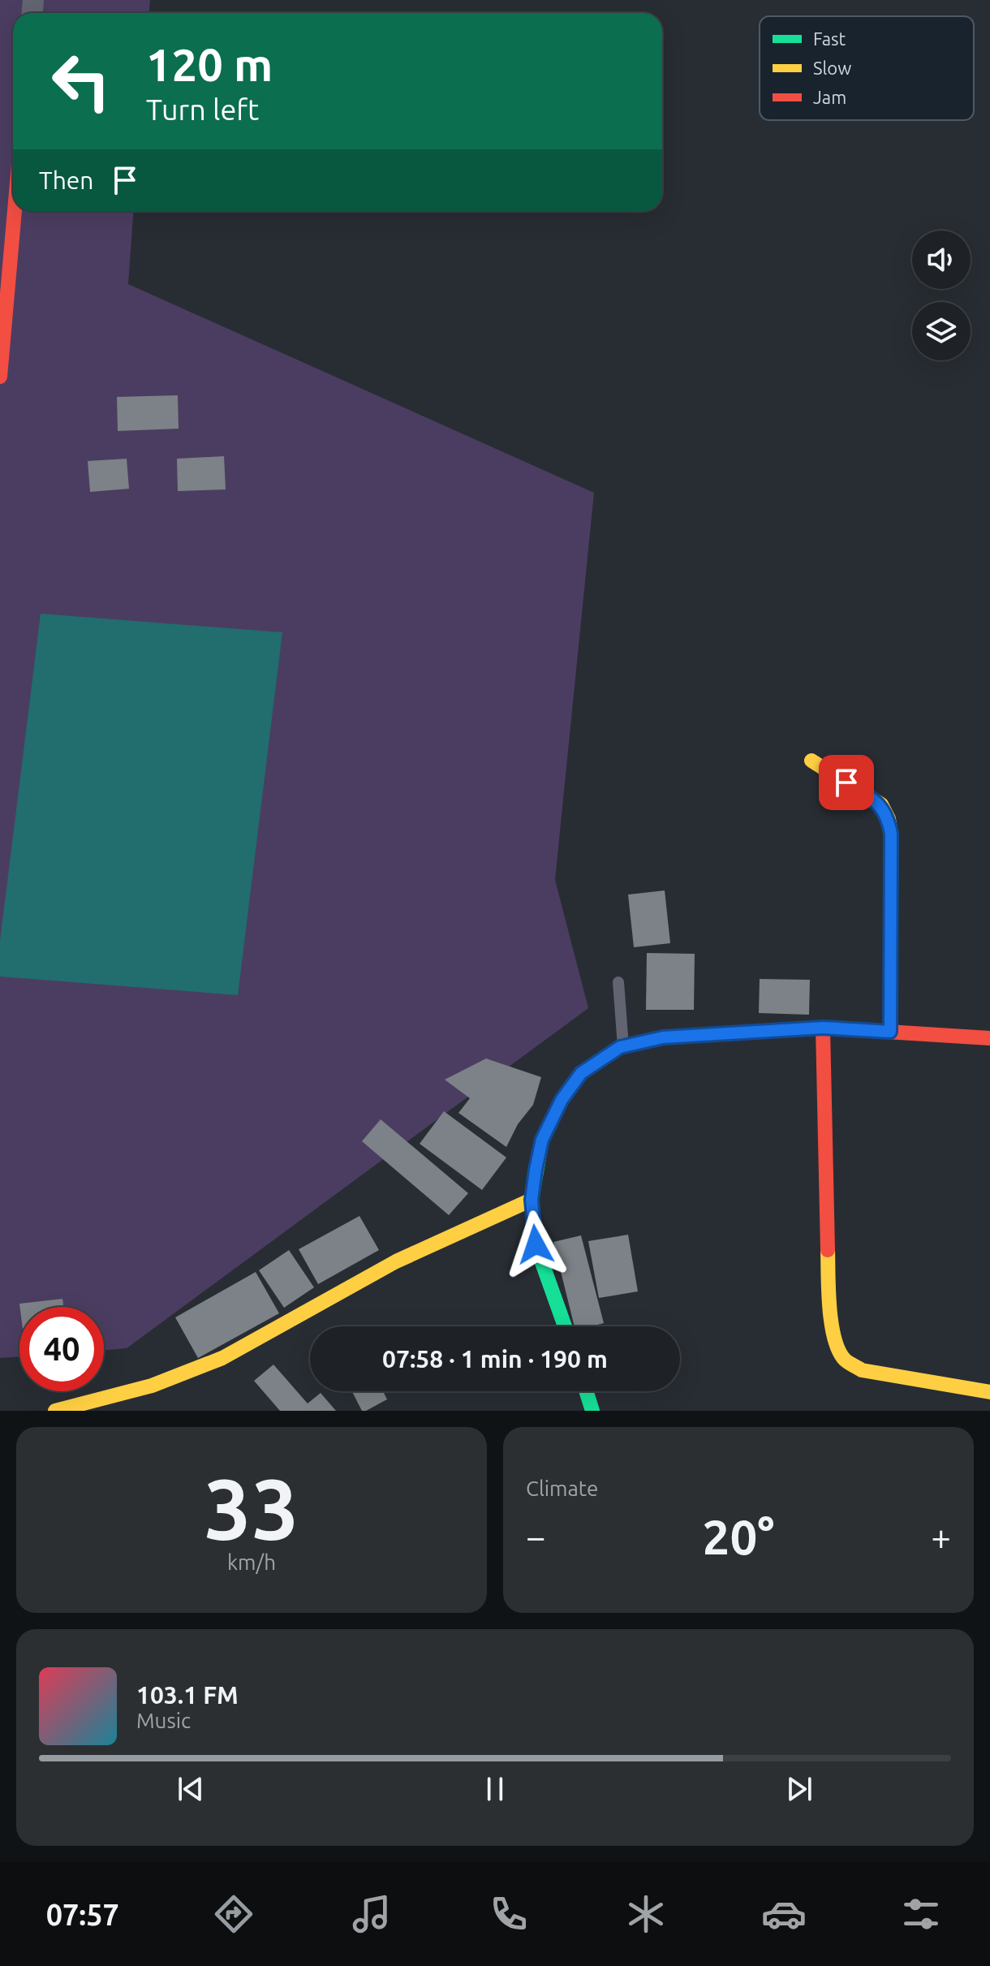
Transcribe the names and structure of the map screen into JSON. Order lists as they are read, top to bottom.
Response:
{
  "legend": ["Fast", "Slow", "Jam"],
  "page": {
    "turn": ["120 m", "Turn left"],
    "then": "Then",
    "limit": "40",
    "trip": "07:58 · 1 min · 190 m",
    "tile": [
      ["33", "km/h"],
      "Climate"
    ],
    "heat": ["−", "20°", "+"],
    "song": ["103.1 FM", "Music"],
    "tabs": "07:57"
  }
}
